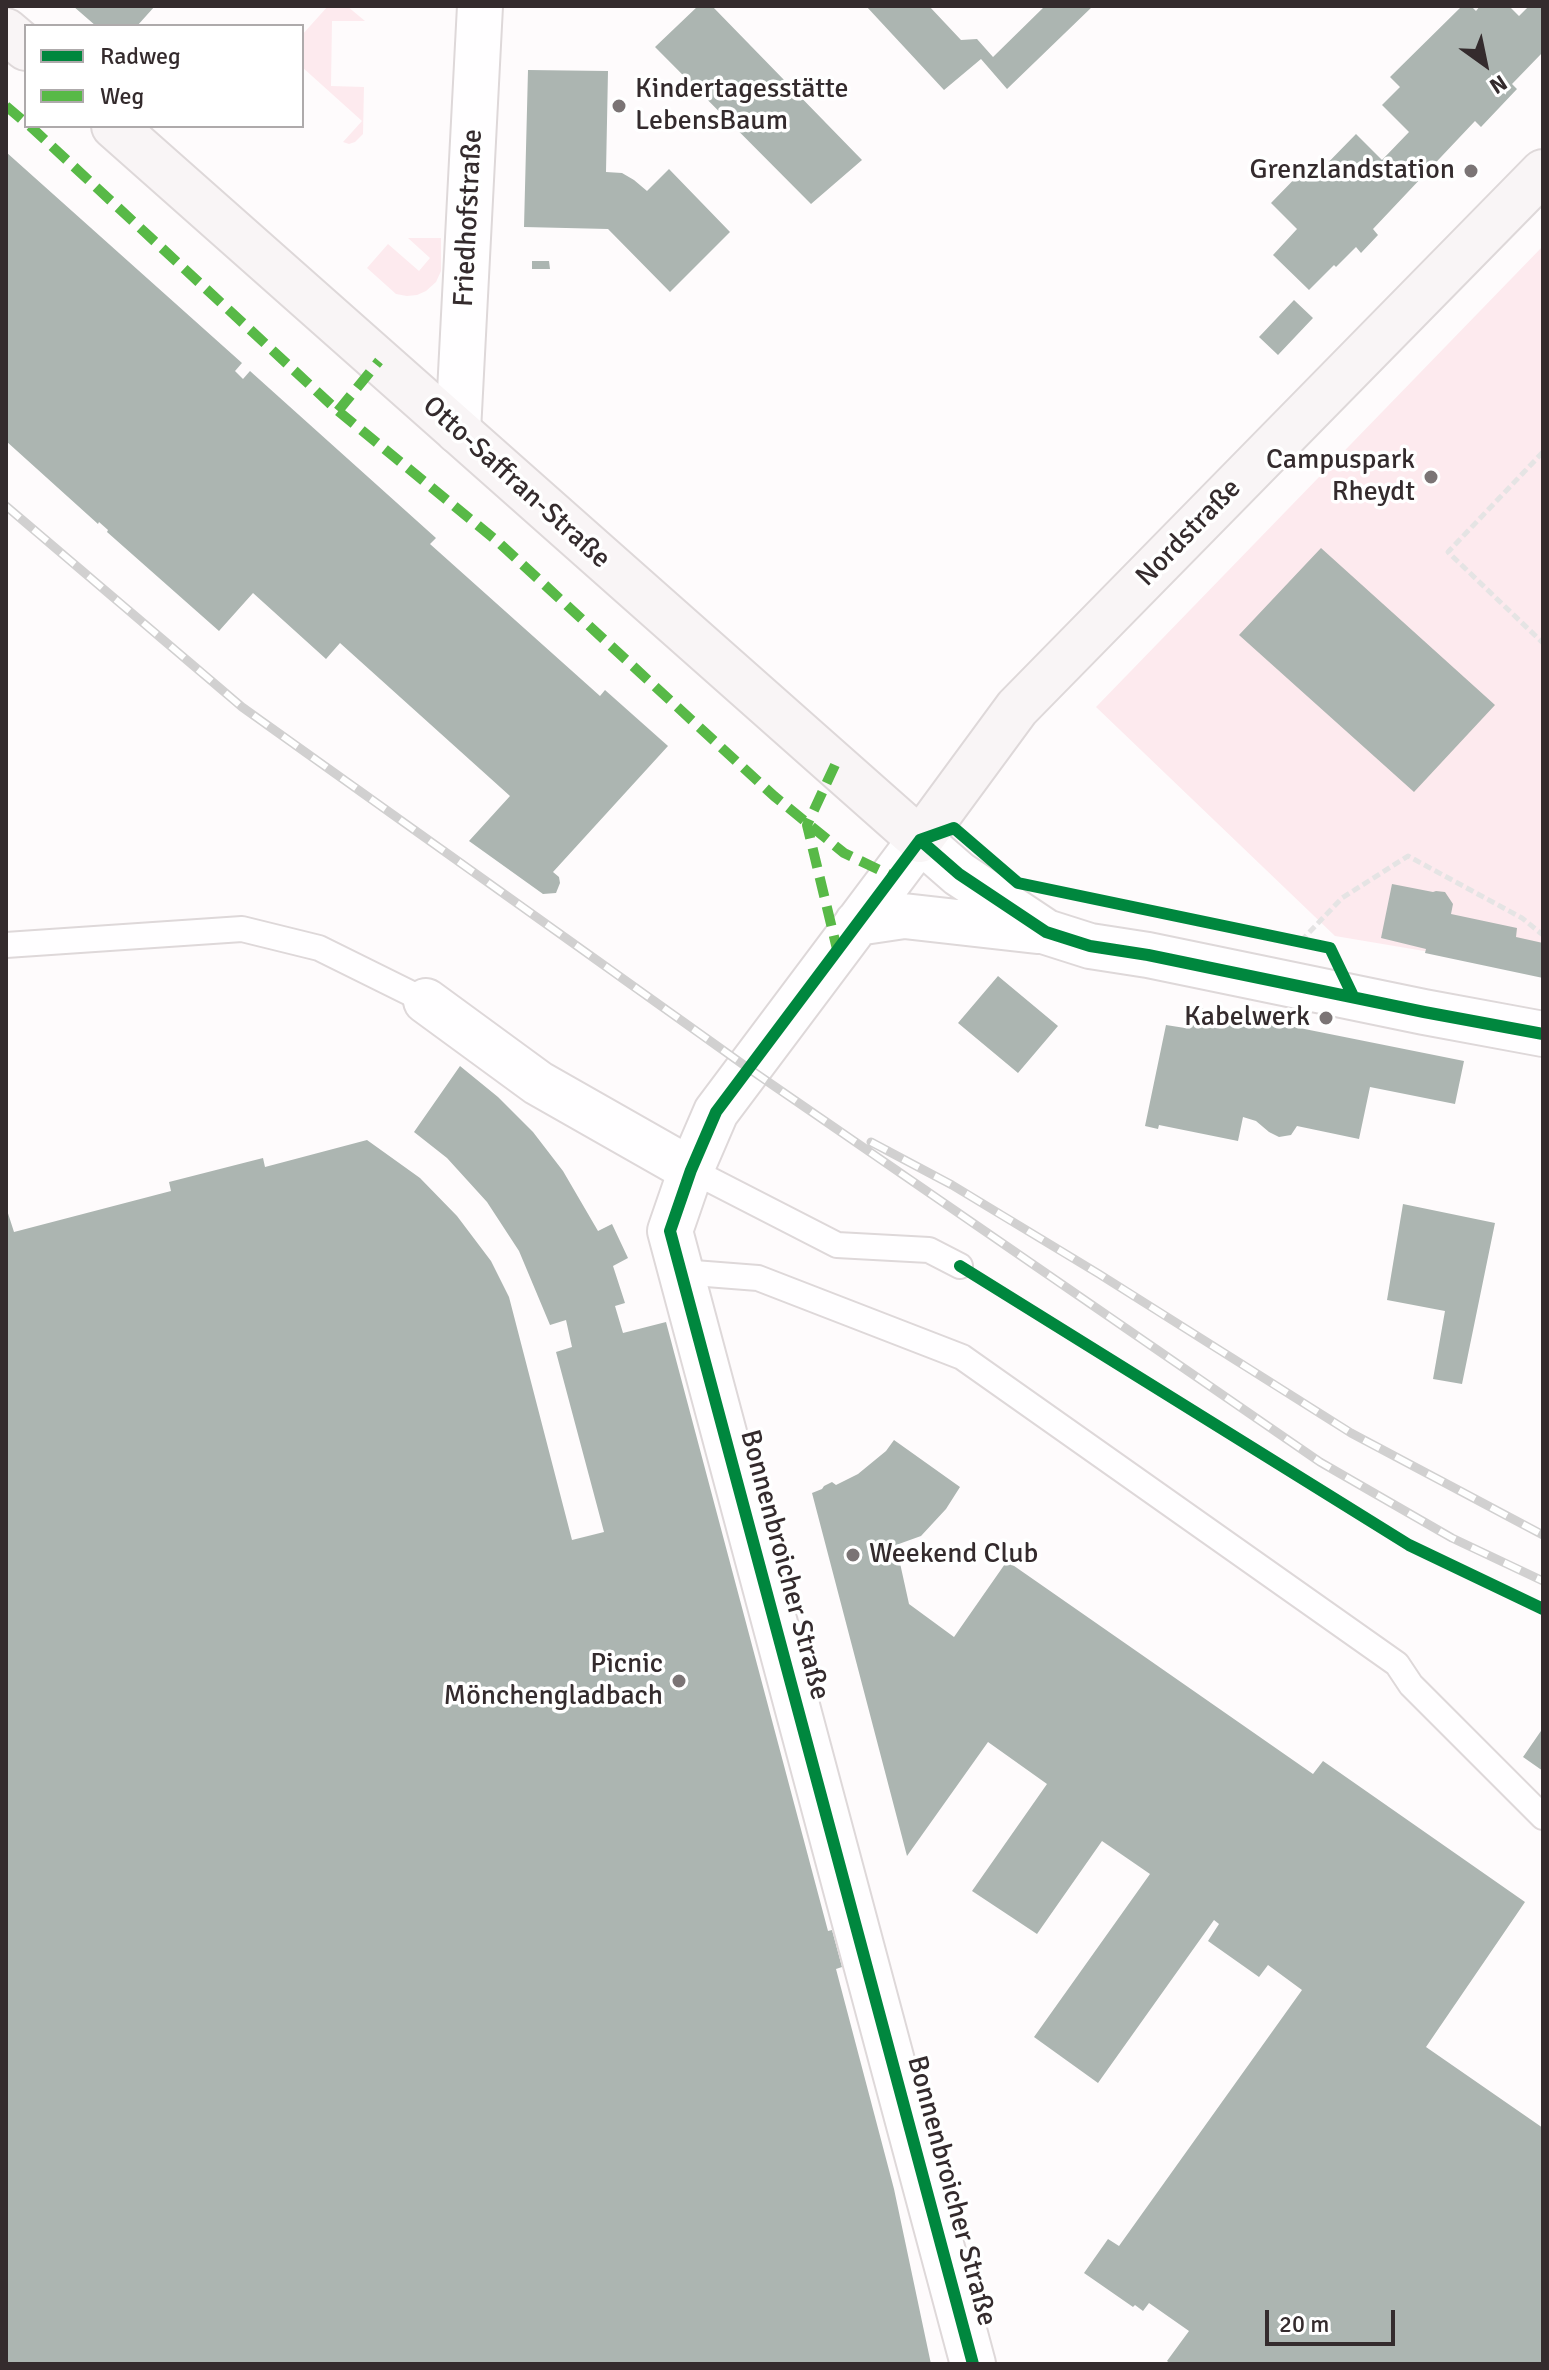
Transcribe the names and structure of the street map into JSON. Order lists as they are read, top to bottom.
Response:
{
  "streets": {
    "main road": ["Otto-Saffran-Straße", "Nordstraße"],
    "street": ["Friedhofstraße", "Bonnenbroicher Straße"]
  },
  "crossings": [
    ["Friedhofstraße", "Otto-Saffran-Straße"],
    ["Otto-Saffran-Straße", "Nordstraße"],
    ["Otto-Saffran-Straße", "Bonnenbroicher Straße"],
    ["Nordstraße", "Bonnenbroicher Straße"]
  ],
  "places": [
    "Kindertagesstätte LebensBaum",
    "Grenzlandstation",
    "Campuspark Rheydt",
    "Kabelwerk",
    "Weekend Club",
    "Picnic Mönchengladbach"
  ],
  "legend": ["Radweg", "Weg"],
  "scale_bar": "20 m",
  "north": "bottom right"
}
